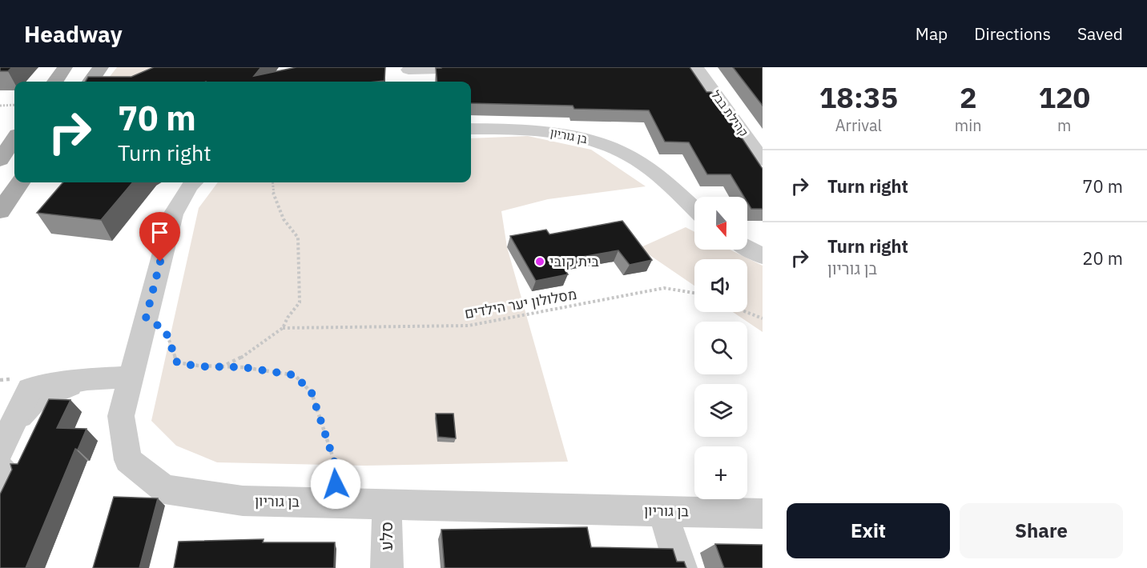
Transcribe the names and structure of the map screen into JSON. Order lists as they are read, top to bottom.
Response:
{
  "streets": {
    "street": ["קהילת בבל", "בן גוריון", "סלע"],
    "path": ["מסלולון יער הילדים"]
  },
  "crossings": [
    ["בן גוריון", "סלע"]
  ],
  "places": ["בית קובי"],
  "north": "bottom",
  "page": {
    "header": "Headway",
    "nav": ["Map", "Directions", "Saved"],
    "eta": [
      "18:35",
      "Arrival",
      "2",
      "min",
      "120",
      "m"
    ],
    "turn": ["70 m", "Turn right"],
    "list": [
      {
        "name": "Turn right",
        "value": "70 m"
      },
      {
        "name": "Turn right",
        "note": "בן גוריון",
        "value": "20 m"
      }
    ],
    "map_buttons": "+",
    "buttons": ["Exit", "Share"]
  }
}
